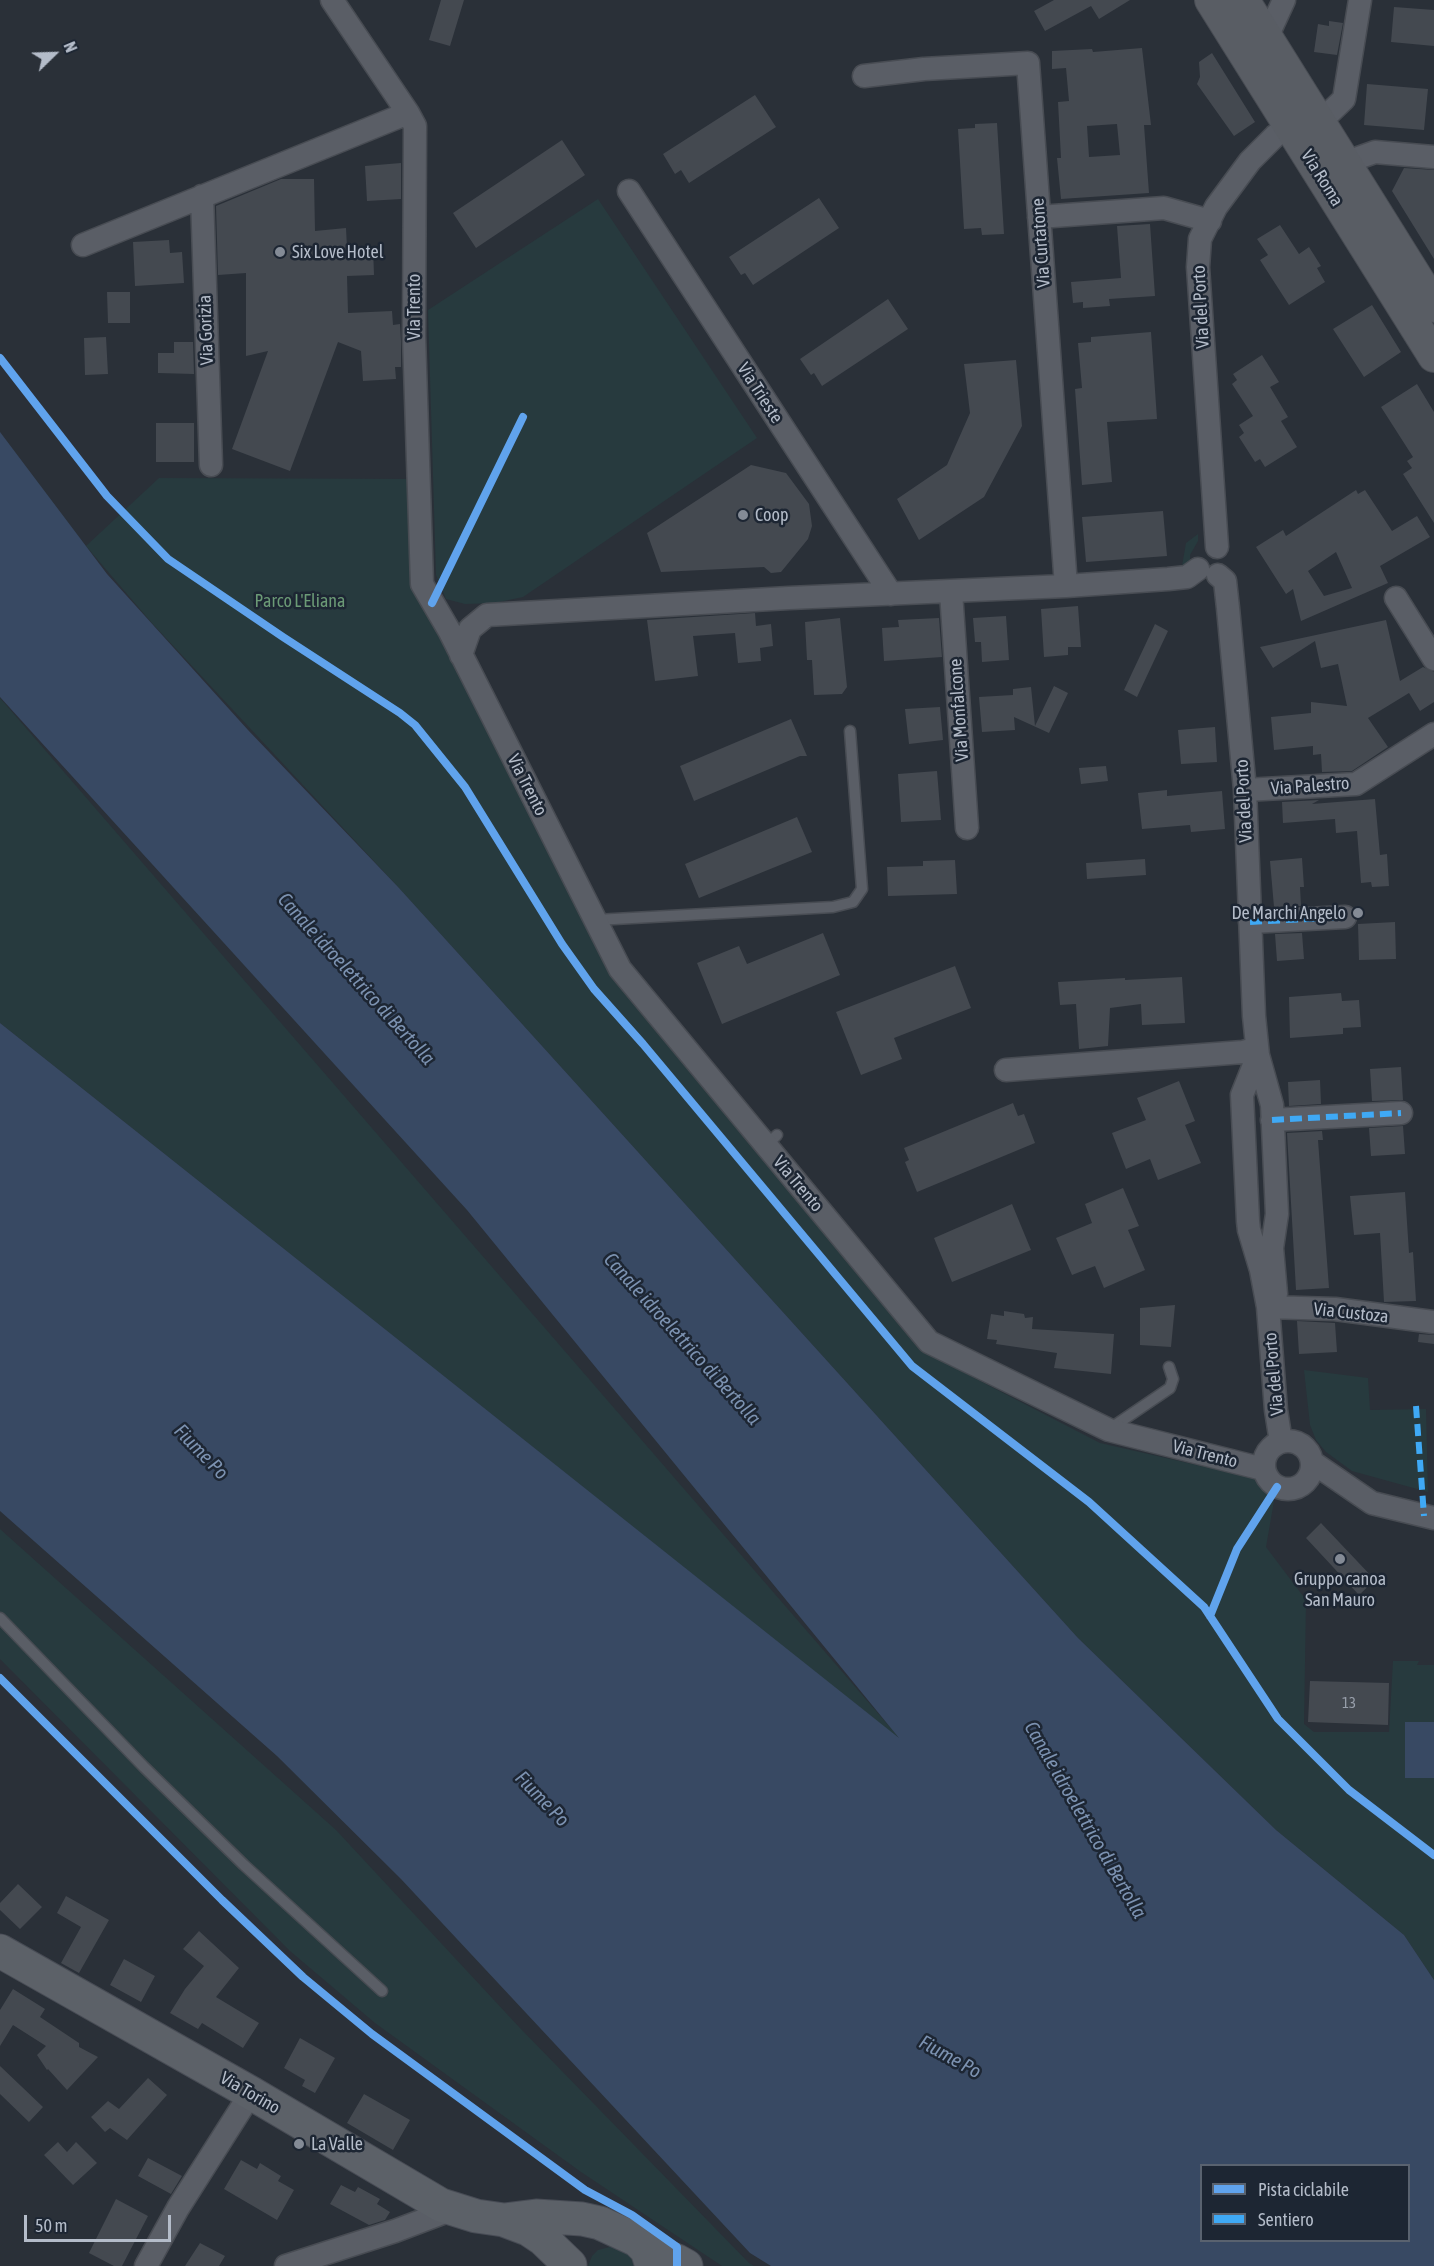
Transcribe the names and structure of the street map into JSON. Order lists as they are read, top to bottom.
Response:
{
  "streets": {
    "main road": ["Via Roma", "Via Torino"],
    "street": [
      "Via Curtatone",
      "Via Trento",
      "Via del Porto",
      "Via Gorizia",
      "Via Trieste",
      "Via Monfalcone",
      "Via Palestro",
      "Via Custoza"
    ]
  },
  "crossings": [
    ["Via Roma", "Via del Porto"],
    ["Via Trento", "Via del Porto"],
    ["Via del Porto", "Via Palestro"],
    ["Via del Porto", "Via Custoza"]
  ],
  "water": ["Canale idroelettrico di Bertolla", "Fiume Po"],
  "parks": ["Parco L'Eliana"],
  "places": [
    "Six Love Hotel",
    "Coop",
    "De Marchi Angelo",
    "Gruppo canoa San Mauro",
    "La Valle"
  ],
  "house_numbers": ["13"],
  "legend": ["Pista ciclabile", "Sentiero"],
  "scale_bar": "50 m",
  "north": "top right"
}
